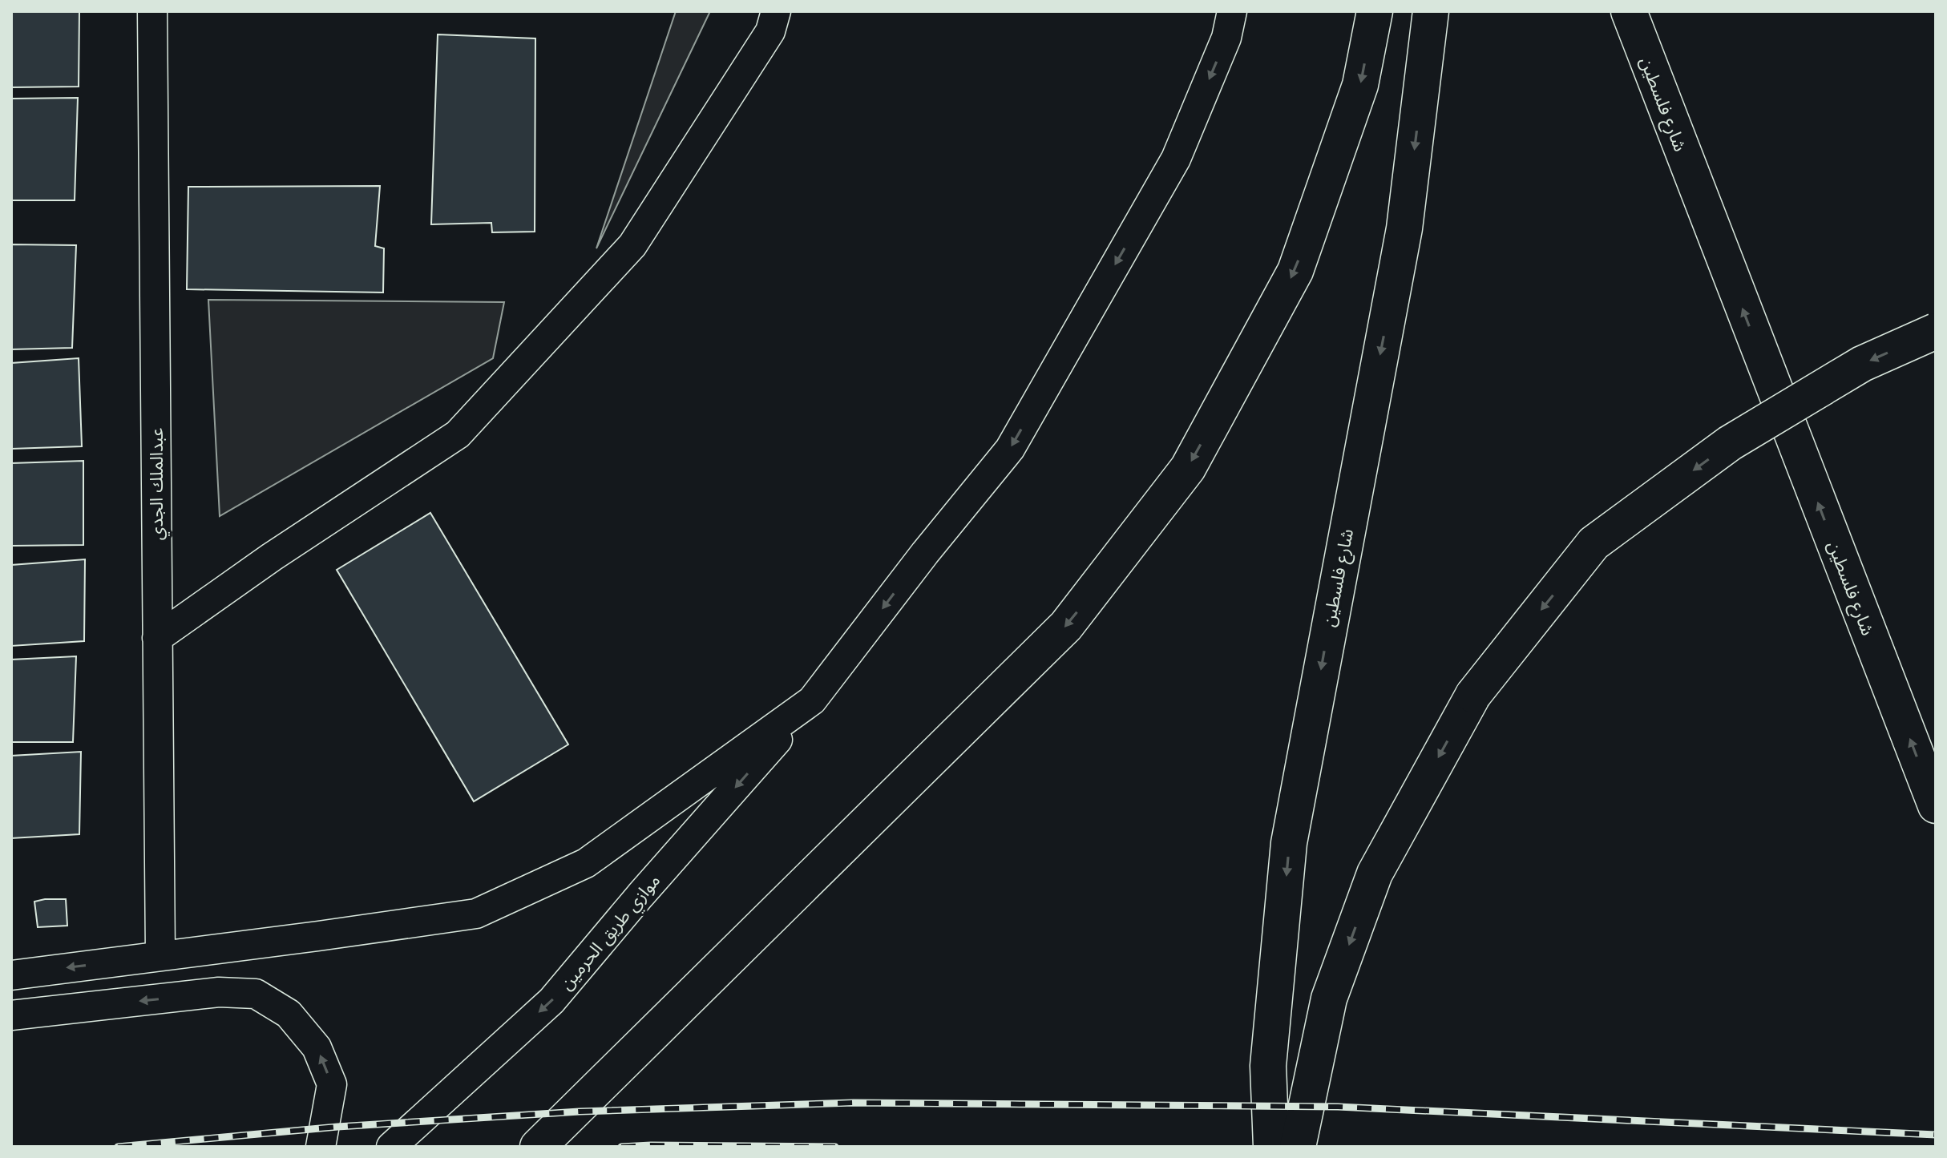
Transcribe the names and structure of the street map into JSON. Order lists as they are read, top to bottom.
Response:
{
  "streets": {
    "main road": ["شارع فلسطين"],
    "street": ["عبدالملك الجدي", "موازي طريق الحرمين"]
  },
  "one_way": ["موازي طريق الحرمين"]
}
